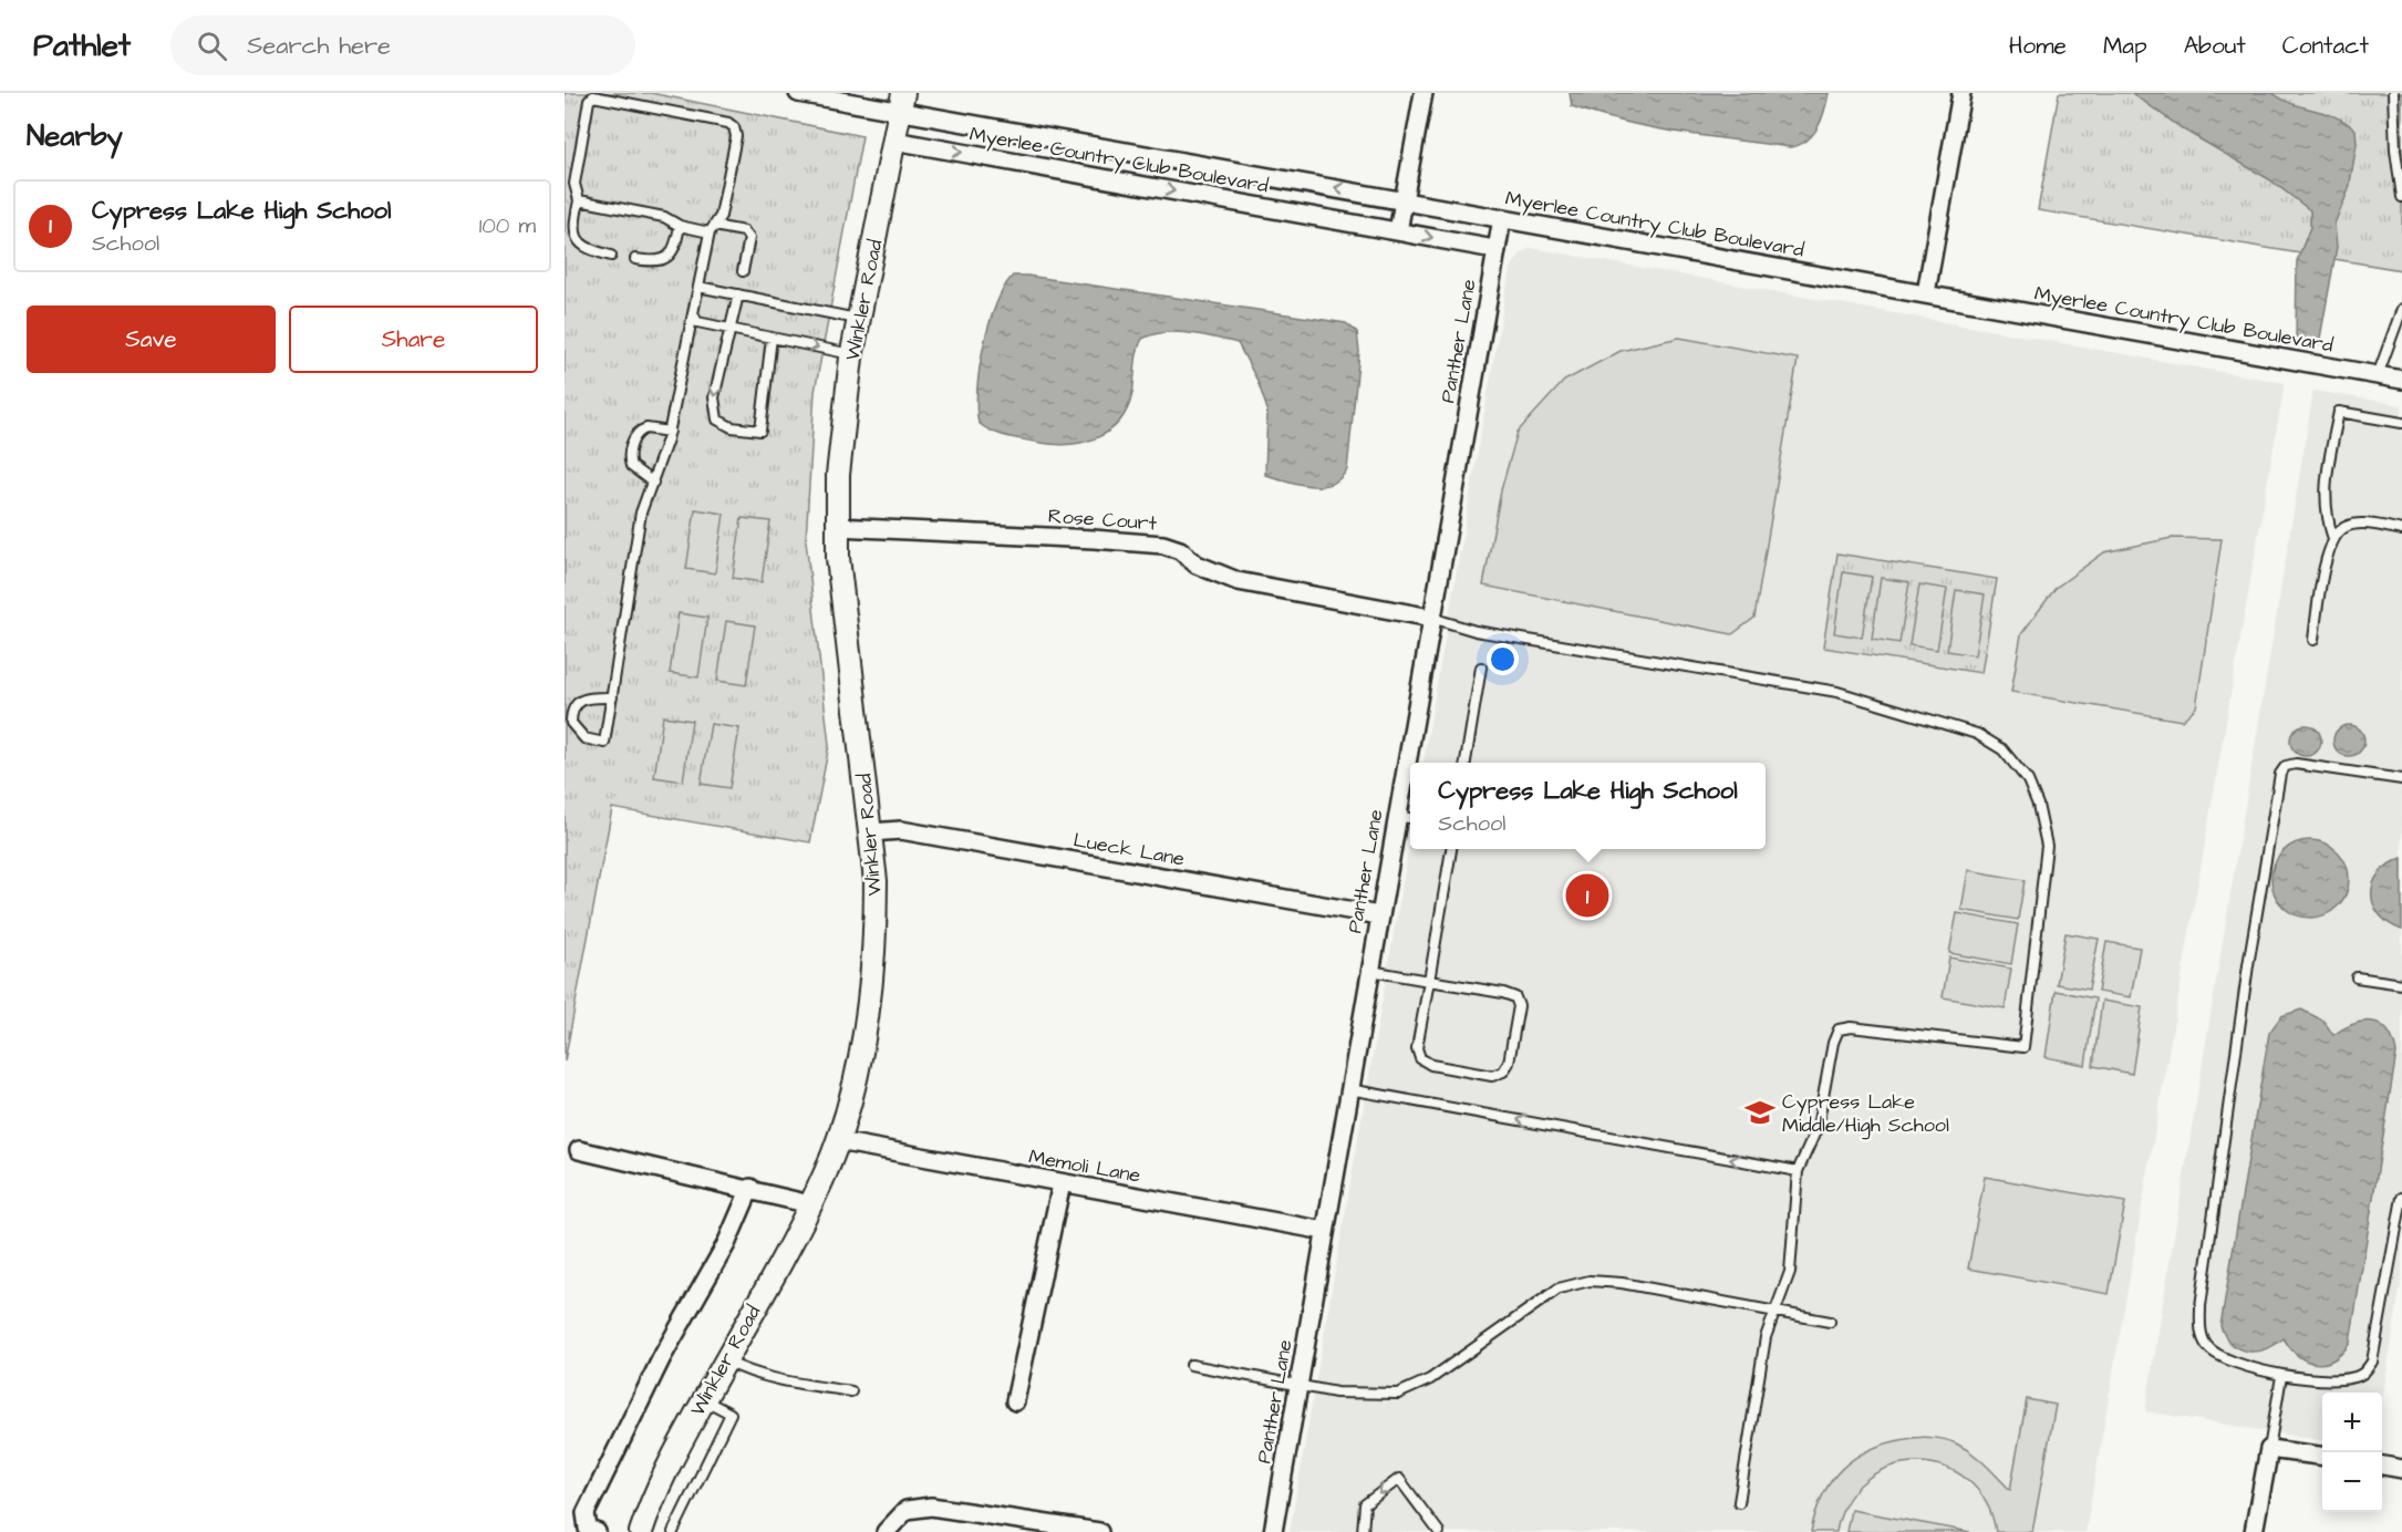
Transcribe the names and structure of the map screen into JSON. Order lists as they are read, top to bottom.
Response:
{
  "streets": {
    "street": [
      "Myerlee Country Club Boulevard",
      "Winkler Road",
      "Panther Lane",
      "Rose Court",
      "Lueck Lane",
      "Memoli Lane"
    ]
  },
  "crossings": [
    ["Myerlee Country Club Boulevard", "Winkler Road"],
    ["Myerlee Country Club Boulevard", "Panther Lane"],
    ["Winkler Road", "Rose Court"],
    ["Winkler Road", "Lueck Lane"],
    ["Winkler Road", "Memoli Lane"],
    ["Panther Lane", "Rose Court"],
    ["Panther Lane", "Lueck Lane"],
    ["Panther Lane", "Memoli Lane"]
  ],
  "places": {
    "school or university": ["Cypress Lake Middle/High School"]
  },
  "page": {
    "header": "Pathlet",
    "search": "Search here",
    "nav": [
      "Home",
      "Map",
      "About",
      "Contact"
    ],
    "heading": "Nearby",
    "list": [
      {
        "mark": "1",
        "name": "Cypress Lake High School",
        "note": "School",
        "value": "100 m"
      }
    ],
    "buttons": ["Save", "Share"],
    "popup": ["Cypress Lake High School", "School"],
    "pins": "1",
    "map_buttons": ["+", "−"]
  }
}
